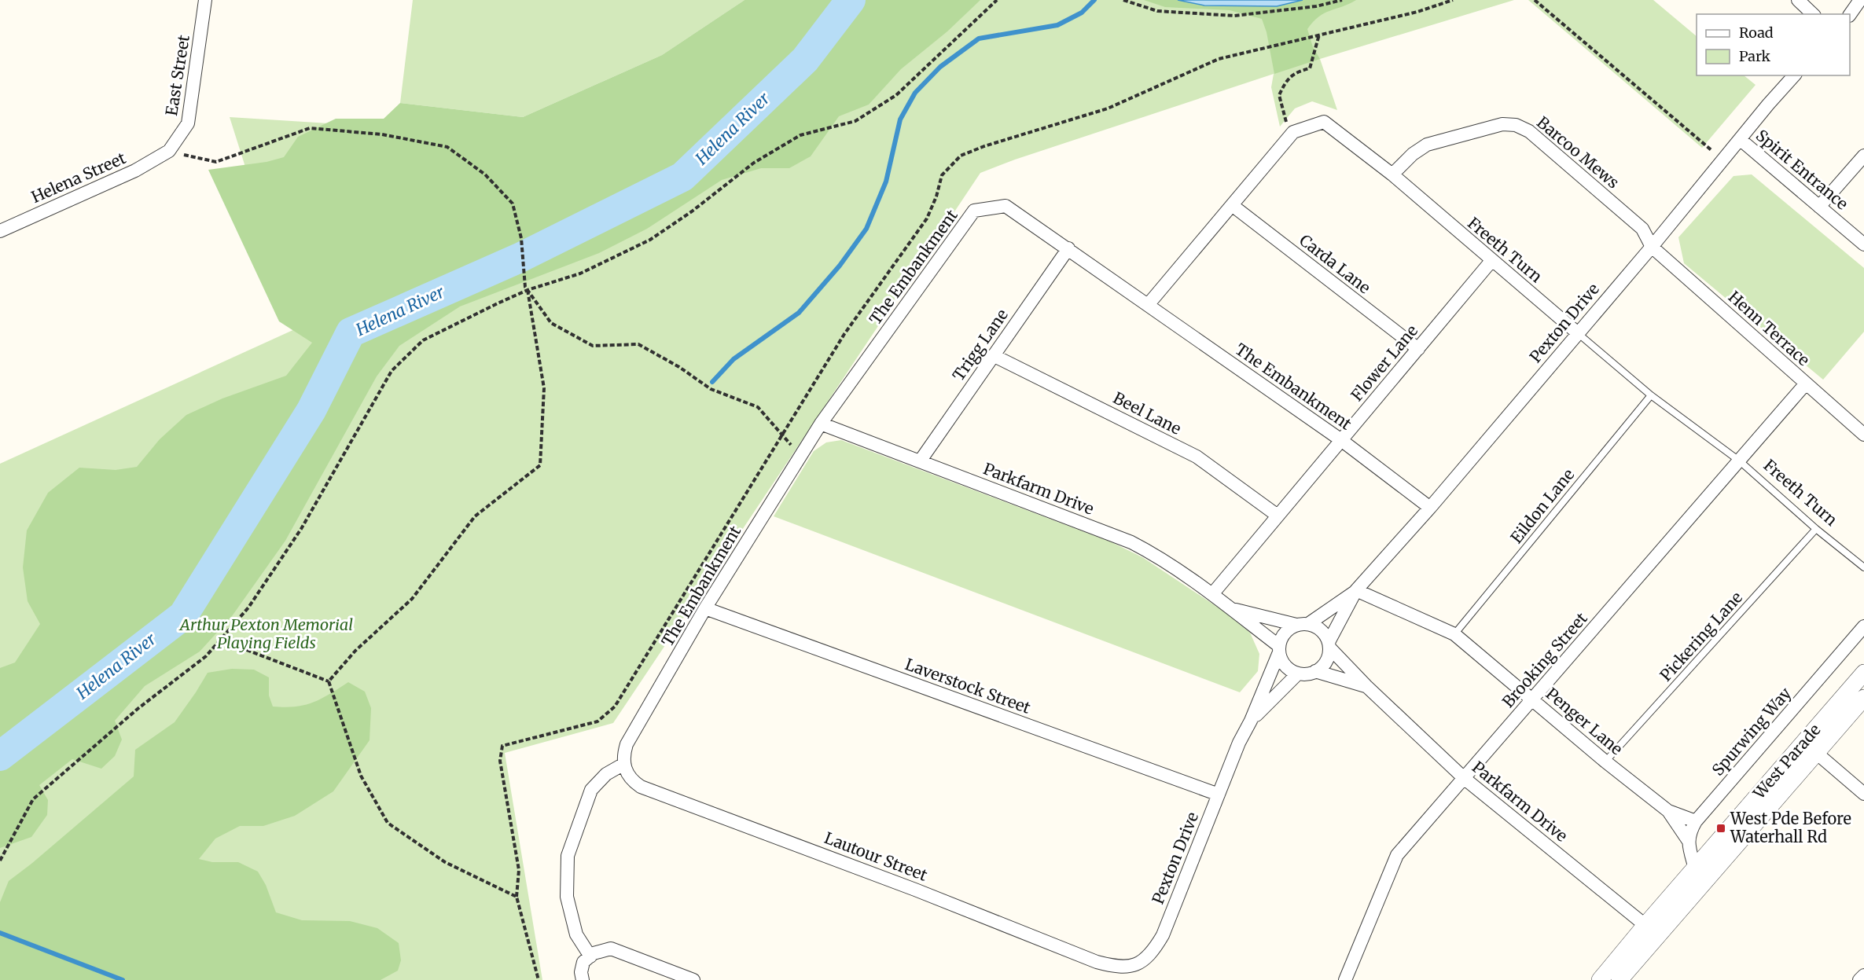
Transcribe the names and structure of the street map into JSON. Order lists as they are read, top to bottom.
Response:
{
  "streets": {
    "street": [
      "East Street",
      "Barcoo Mews",
      "Spirit Entrance",
      "Helena Street",
      "Freeth Turn",
      "Carda Lane",
      "The Embankment",
      "Pexton Drive",
      "Henn Terrace",
      "Trigg Lane",
      "Flower Lane",
      "Beel Lane",
      "Parkfarm Drive",
      "Brooking Street",
      "Laverstock Street",
      "Penger Lane",
      "Spurwing Way",
      "West Parade",
      "Lautour Street"
    ],
    "lane": ["Eildon Lane", "Pickering Lane"]
  },
  "crossings": [
    ["East Street", "Helena Street"],
    ["Barcoo Mews", "Freeth Turn"],
    ["Barcoo Mews", "Pexton Drive"],
    ["Barcoo Mews", "Henn Terrace"],
    ["Spirit Entrance", "Pexton Drive"],
    ["Freeth Turn", "Pexton Drive"],
    ["Freeth Turn", "Flower Lane"],
    ["Freeth Turn", "Eildon Lane"],
    ["Freeth Turn", "Pickering Lane"],
    ["Freeth Turn", "Brooking Street"],
    ["Carda Lane", "Flower Lane"],
    ["The Embankment", "Pexton Drive"],
    ["The Embankment", "Trigg Lane"],
    ["The Embankment", "Flower Lane"],
    ["The Embankment", "Parkfarm Drive"],
    ["The Embankment", "Laverstock Street"],
    ["The Embankment", "Lautour Street"],
    ["Pexton Drive", "Henn Terrace"],
    ["Pexton Drive", "Parkfarm Drive"],
    ["Pexton Drive", "Laverstock Street"],
    ["Pexton Drive", "Penger Lane"],
    ["Pexton Drive", "Lautour Street"],
    ["Henn Terrace", "Brooking Street"],
    ["Trigg Lane", "Beel Lane"],
    ["Trigg Lane", "Parkfarm Drive"],
    ["Flower Lane", "Beel Lane"],
    ["Flower Lane", "Parkfarm Drive"],
    ["Parkfarm Drive", "Brooking Street"],
    ["Parkfarm Drive", "West Parade"],
    ["Eildon Lane", "Penger Lane"],
    ["Pickering Lane", "Penger Lane"],
    ["Brooking Street", "Penger Lane"],
    ["Penger Lane", "Spurwing Way"]
  ],
  "water": ["Helena River"],
  "parks": ["Arthur Pexton Memorial Playing Fields"],
  "places": {
    "transit": ["West Pde Before Waterhall Rd"]
  },
  "legend": ["Road", "Park"]
}
